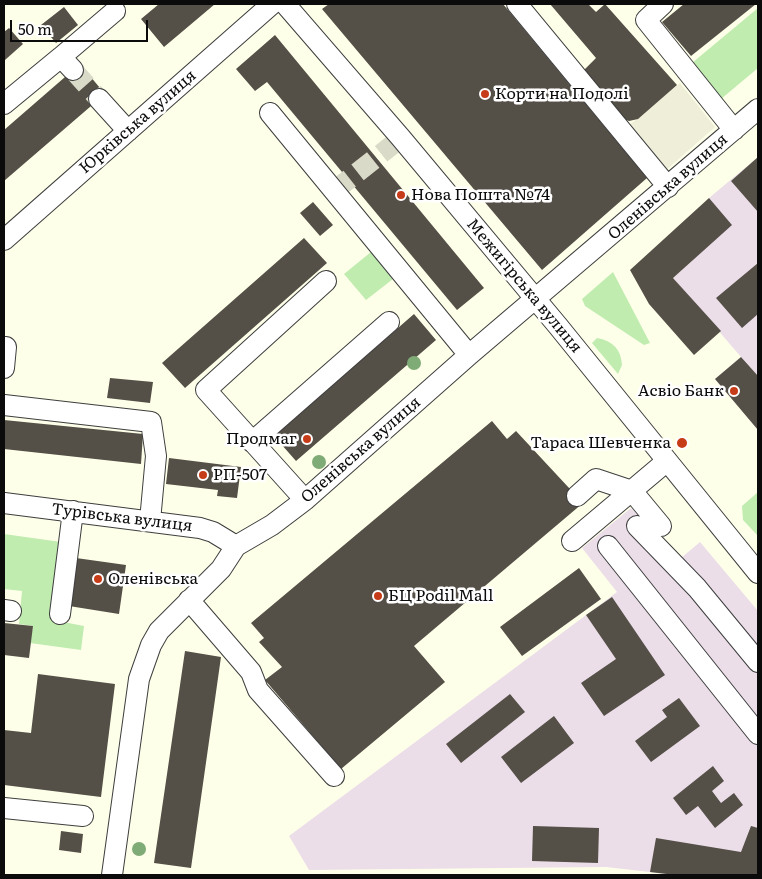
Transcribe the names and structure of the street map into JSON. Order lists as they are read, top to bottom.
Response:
{
  "streets": {
    "street": [
      "Юрківська вулиця",
      "Оленівська вулиця",
      "Межигірська вулиця",
      "Турівська вулиця"
    ]
  },
  "crossings": [
    ["Оленівська вулиця", "Межигірська вулиця"],
    ["Оленівська вулиця", "Турівська вулиця"]
  ],
  "places": [
    "Корти на Подолі",
    "Нова Пошта №74",
    "Асвіо Банк",
    "Продмаг",
    "Тараса Шевченка",
    "РП-507",
    "Оленівська",
    "БЦ Podil Mall"
  ],
  "scale_bar": "50 m"
}
